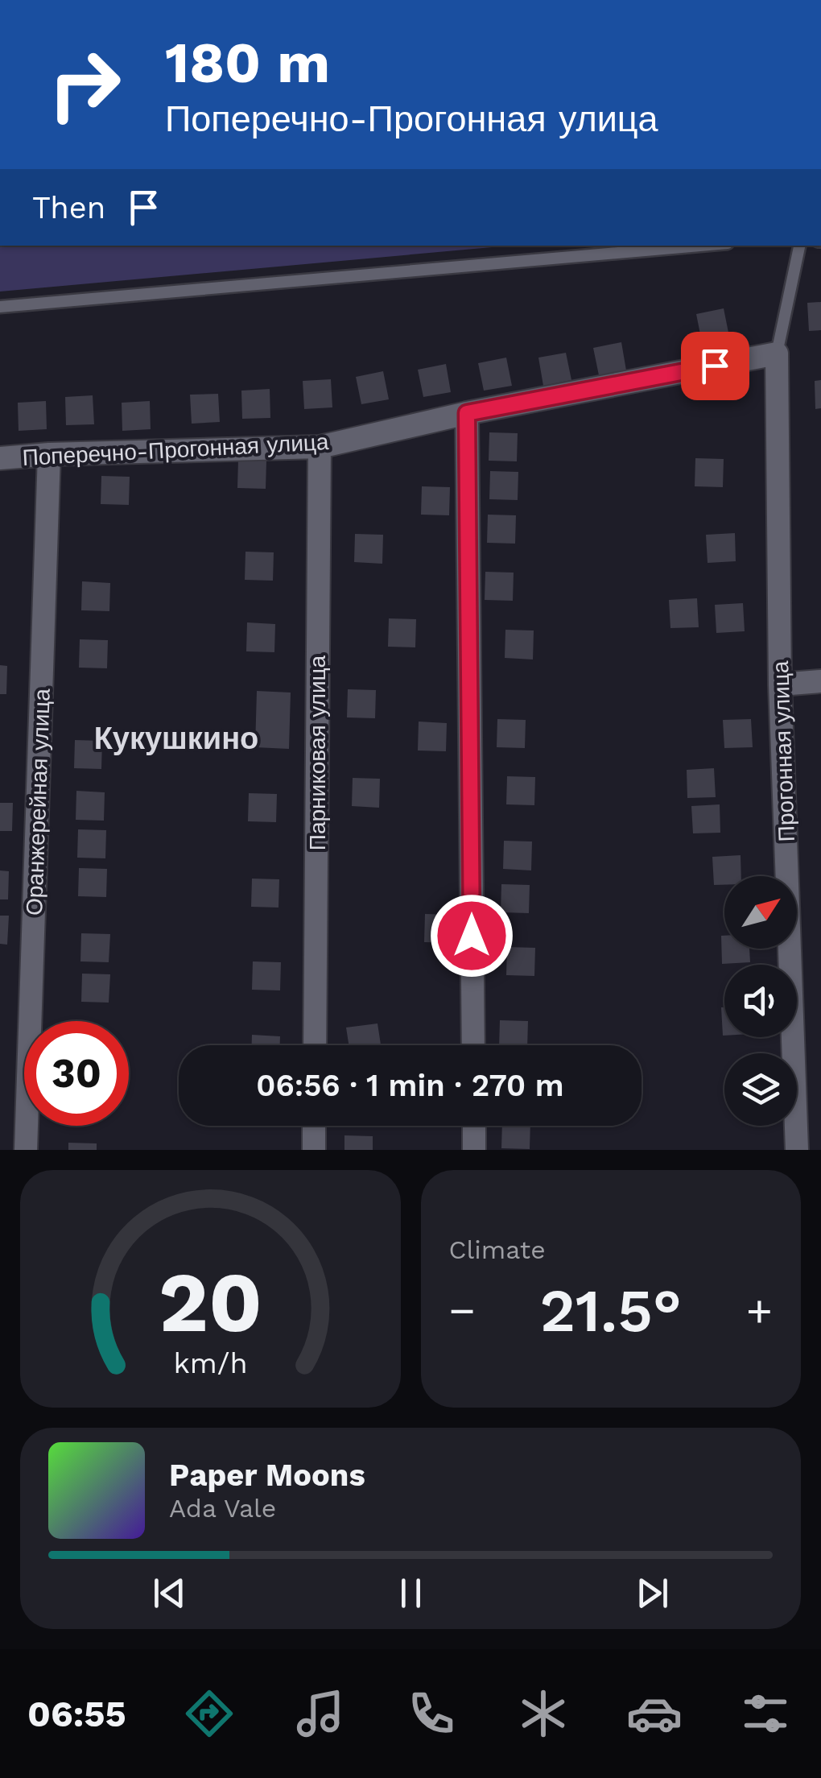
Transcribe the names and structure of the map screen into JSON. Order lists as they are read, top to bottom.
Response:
{
  "streets": {
    "street": [
      "Поперечно-Прогонная улица",
      "Прогонная улица",
      "Парниковая улица",
      "Оранжерейная улица"
    ]
  },
  "crossings": [
    ["Поперечно-Прогонная улица", "Прогонная улица"],
    ["Поперечно-Прогонная улица", "Парниковая улица"],
    ["Поперечно-Прогонная улица", "Оранжерейная улица"]
  ],
  "districts": ["Кукушкино"],
  "north": "top right",
  "page": {
    "turn": ["180 m", "Поперечно-Прогонная улица"],
    "then": "Then",
    "limit": "30",
    "trip": "06:56 · 1 min · 270 m",
    "tile": "Climate",
    "heat": ["−", "21.5°", "+"],
    "song": ["Paper Moons", "Ada Vale"],
    "tabs": "06:55",
    "gauge": ["20", "km/h"]
  }
}
